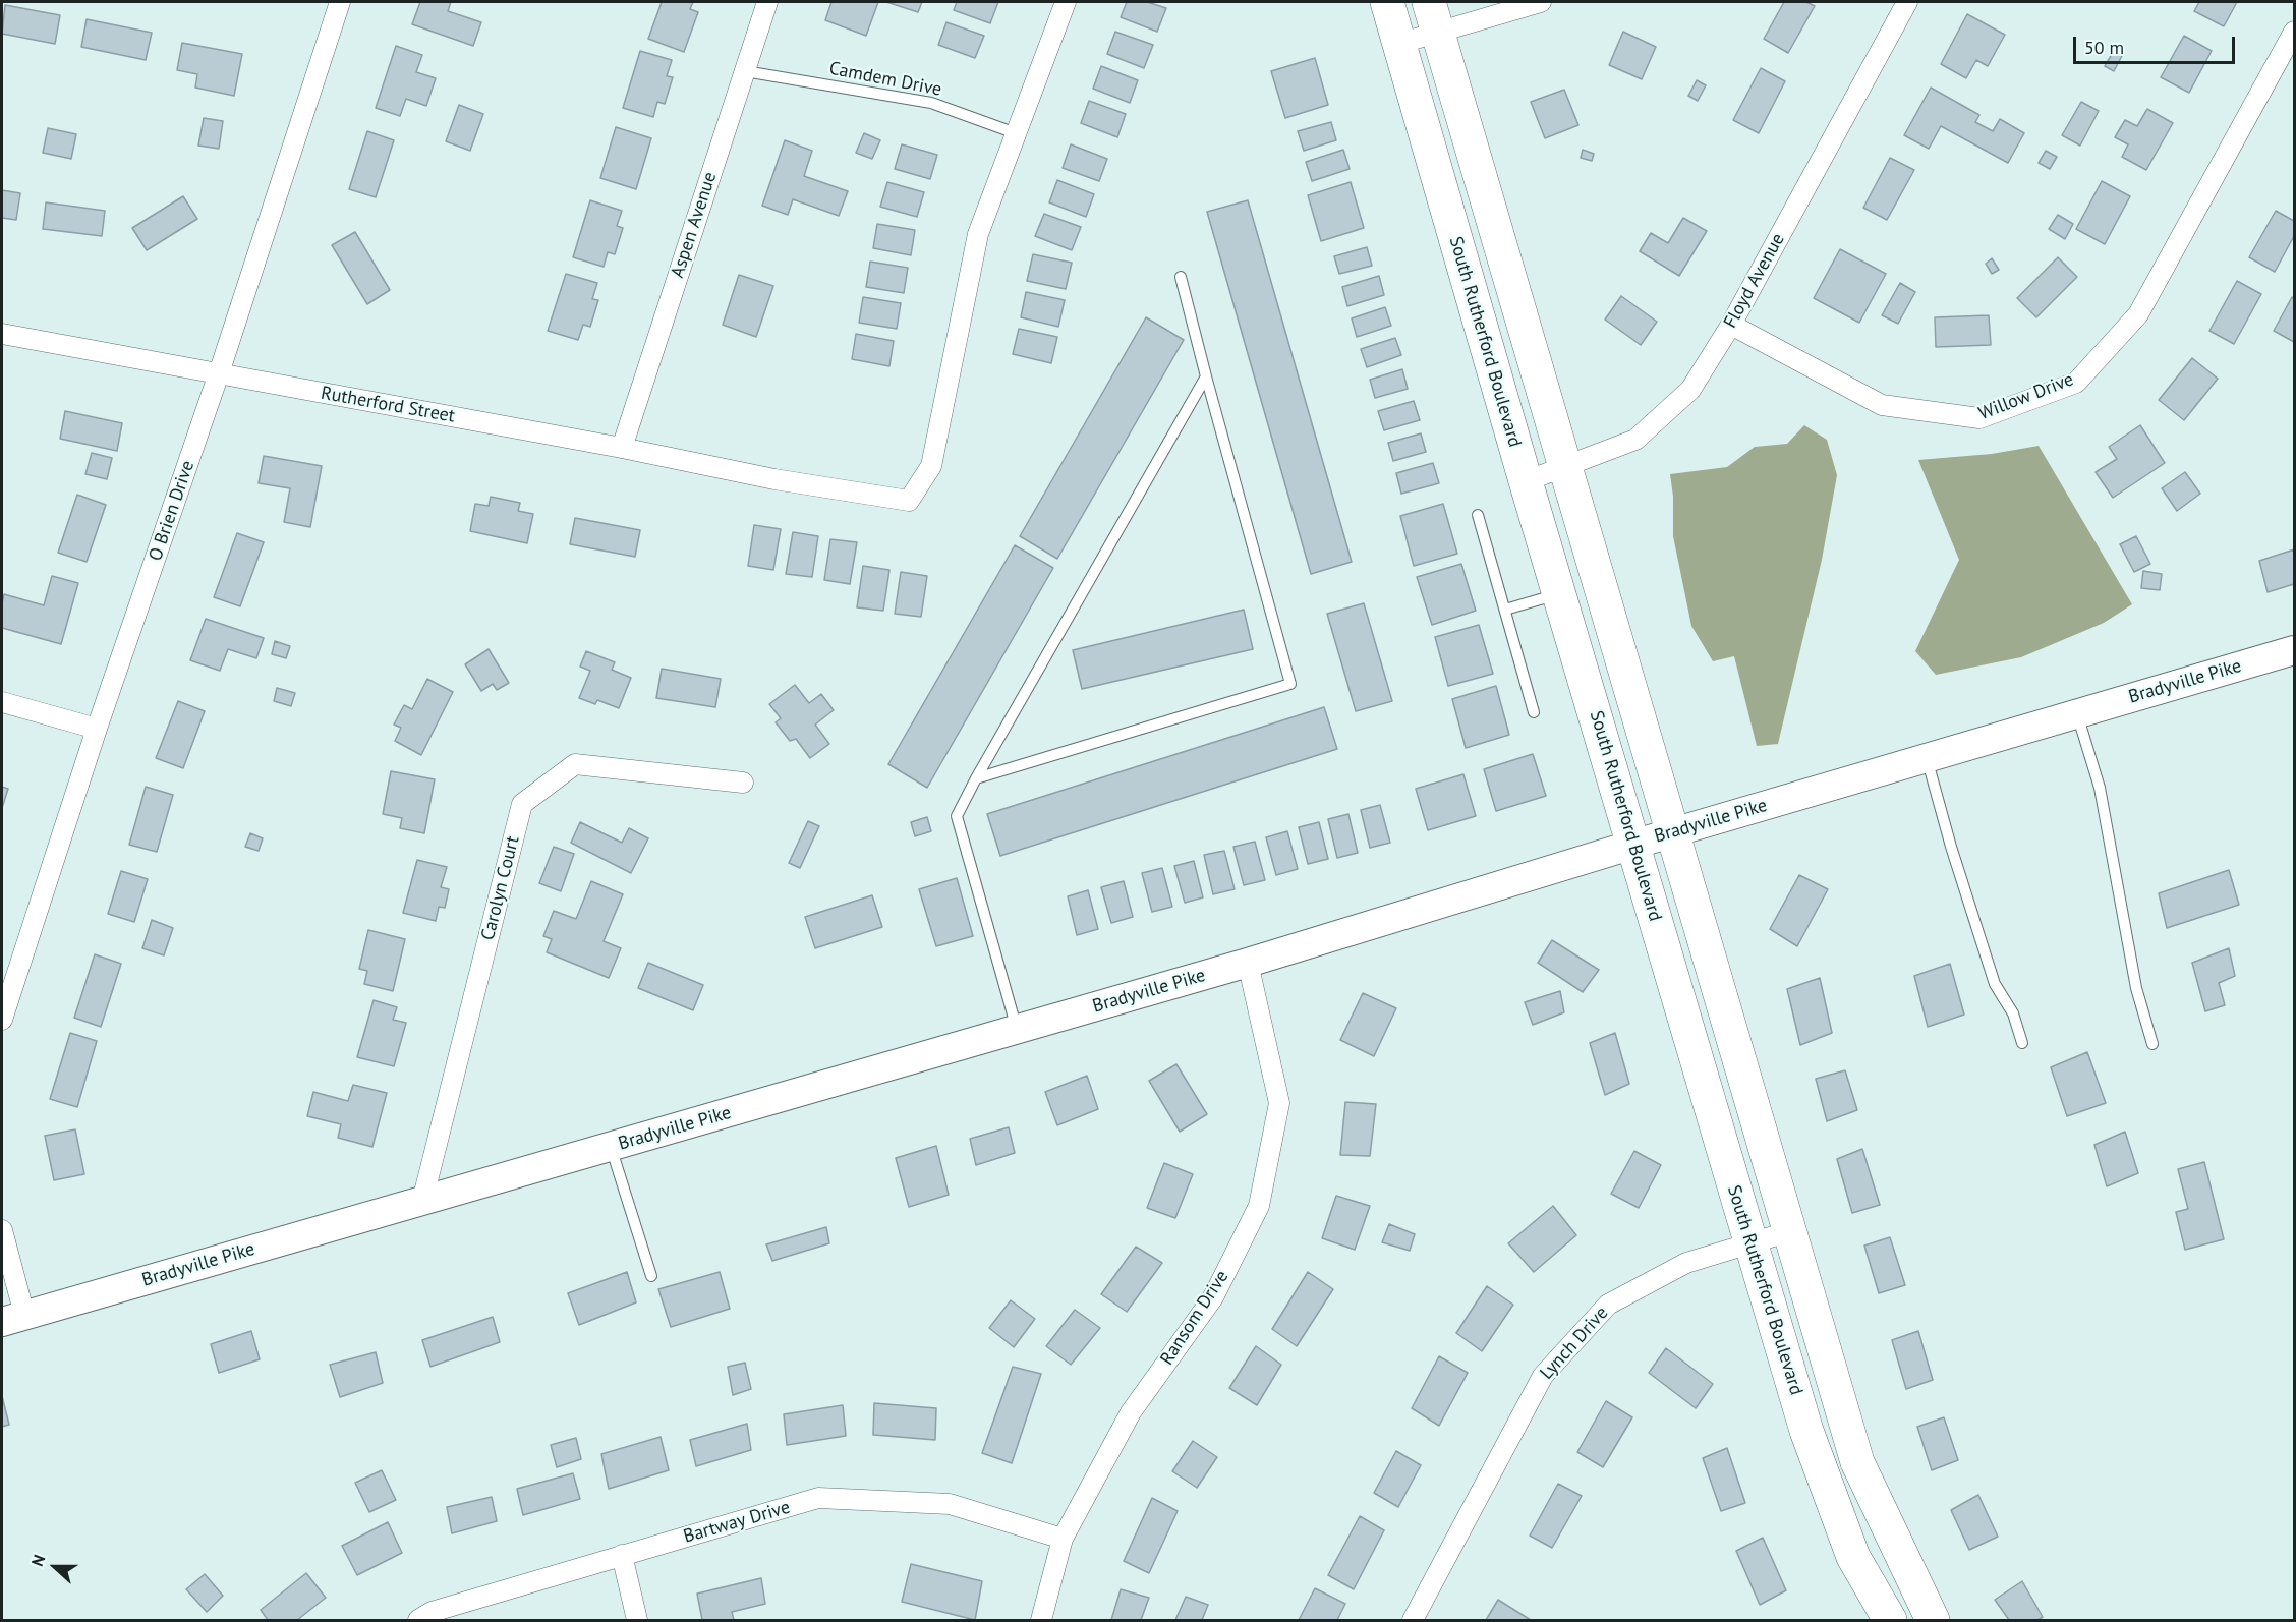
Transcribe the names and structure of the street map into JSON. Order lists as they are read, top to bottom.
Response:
{
  "streets": {
    "highway": ["South Rutherford Boulevard"],
    "main road": ["Bradyville Pike"],
    "street": [
      "Aspen Avenue",
      "Floyd Avenue",
      "Willow Drive",
      "Rutherford Street",
      "O Brien Drive",
      "Carolyn Court",
      "Ransom Drive",
      "Lynch Drive",
      "Bartway Drive"
    ],
    "lane": ["Camdem Drive"]
  },
  "crossings": [
    ["Camdem Drive", "Aspen Avenue"],
    ["Camdem Drive", "Rutherford Street"],
    ["Aspen Avenue", "Rutherford Street"],
    ["Floyd Avenue", "South Rutherford Boulevard"],
    ["Floyd Avenue", "Willow Drive"],
    ["South Rutherford Boulevard", "Bradyville Pike"],
    ["South Rutherford Boulevard", "Lynch Drive"],
    ["Rutherford Street", "O Brien Drive"],
    ["Bradyville Pike", "Carolyn Court"],
    ["Bradyville Pike", "Ransom Drive"],
    ["Ransom Drive", "Bartway Drive"]
  ],
  "scale_bar": "50 m",
  "north": "left"
}
